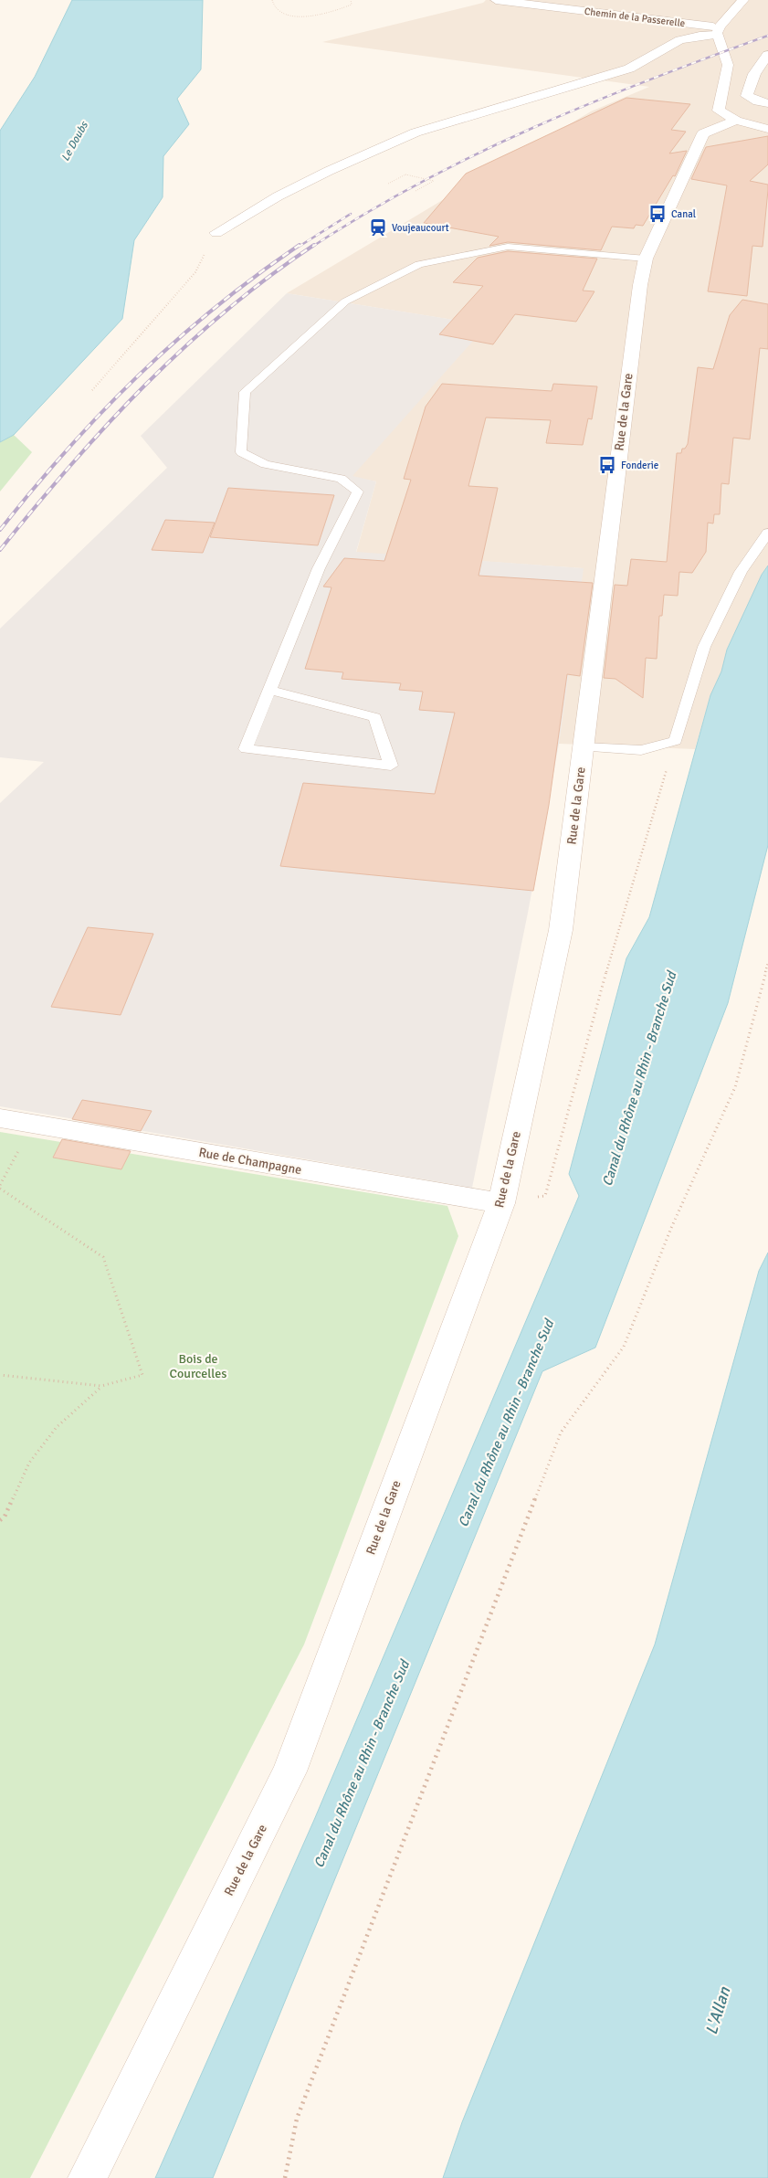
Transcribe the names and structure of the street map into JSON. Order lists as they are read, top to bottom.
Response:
{
  "streets": {
    "main road": ["Chemin de la Passerelle", "Rue de la Gare", "Rue de Champagne"]
  },
  "crossings": [
    ["Rue de la Gare", "Rue de Champagne"]
  ],
  "water": ["Le Doubs", "Canal du Rhône au Rhin - Branche Sud", "L'Allan"],
  "parks": ["Bois de Courcelles"],
  "places": {
    "bus stop": ["Canal", "Fonderie"],
    "station": ["Voujeaucourt"]
  }
}
